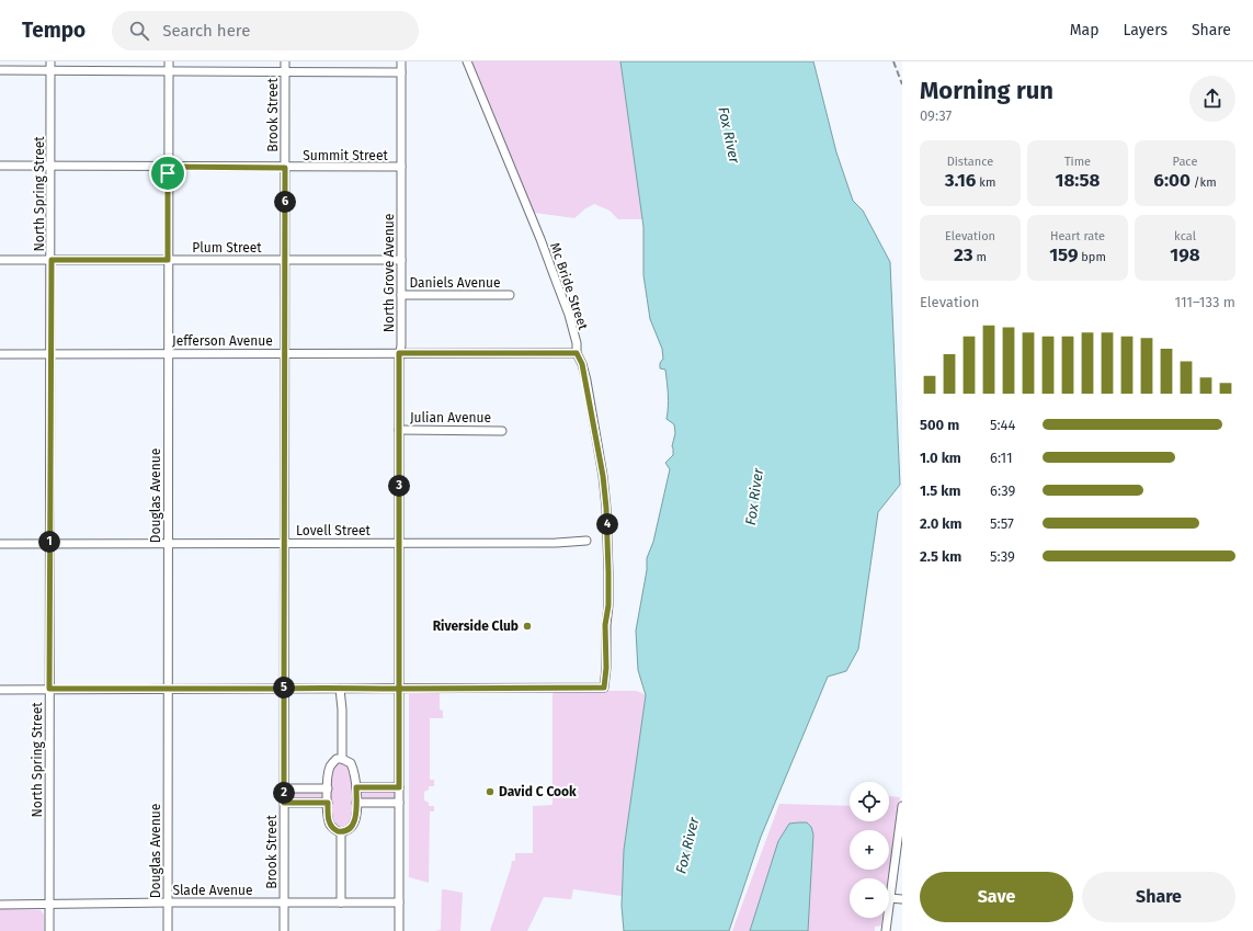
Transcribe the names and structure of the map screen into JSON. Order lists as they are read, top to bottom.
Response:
{
  "streets": {
    "street": [
      "Brook Street",
      "Summit Street",
      "North Spring Street",
      "Plum Street",
      "North Grove Avenue",
      "Daniels Avenue",
      "Mc Bride Street",
      "Jefferson Avenue",
      "Julian Avenue",
      "Douglas Avenue",
      "Lovell Street",
      "Slade Avenue"
    ]
  },
  "crossings": [
    ["Brook Street", "Summit Street"],
    ["Brook Street", "Plum Street"],
    ["Brook Street", "Jefferson Avenue"],
    ["Brook Street", "Lovell Street"],
    ["Brook Street", "Slade Avenue"],
    ["Summit Street", "North Spring Street"],
    ["Summit Street", "North Grove Avenue"],
    ["Summit Street", "Douglas Avenue"],
    ["North Spring Street", "Plum Street"],
    ["North Spring Street", "Jefferson Avenue"],
    ["North Spring Street", "Lovell Street"],
    ["North Spring Street", "Slade Avenue"],
    ["Plum Street", "North Grove Avenue"],
    ["Plum Street", "Douglas Avenue"],
    ["North Grove Avenue", "Daniels Avenue"],
    ["North Grove Avenue", "Mc Bride Street"],
    ["North Grove Avenue", "Jefferson Avenue"],
    ["North Grove Avenue", "Julian Avenue"],
    ["North Grove Avenue", "Lovell Street"],
    ["North Grove Avenue", "Slade Avenue"],
    ["Mc Bride Street", "Jefferson Avenue"],
    ["Jefferson Avenue", "Douglas Avenue"],
    ["Douglas Avenue", "Lovell Street"],
    ["Douglas Avenue", "Slade Avenue"]
  ],
  "water": ["Fox River"],
  "places": ["Riverside Club", "David C Cook"],
  "page": {
    "header": "Tempo",
    "search": "Search here",
    "nav": ["Map", "Layers", "Share"],
    "heading": ["Morning run", "09:37"],
    "stats": [
      ["Distance", "3.16 km"],
      ["Time", "18:58"],
      ["Pace", "6:00 /km"],
      ["Elevation", "23 m"],
      ["Heart rate", "159 bpm"],
      ["kcal", "198"]
    ],
    "pins": [
      "6",
      "3",
      "4",
      "1",
      "5",
      "2"
    ],
    "chart": ["Elevation", "111–133 m"],
    "list": [
      {
        "name": "500 m",
        "note": "5:44"
      },
      {
        "name": "1.0 km",
        "note": "6:11"
      },
      {
        "name": "1.5 km",
        "note": "6:39"
      },
      {
        "name": "2.0 km",
        "note": "5:57"
      },
      {
        "name": "2.5 km",
        "note": "5:39"
      }
    ],
    "map_buttons": ["+", "−"],
    "buttons": ["Save", "Share"]
  }
}
